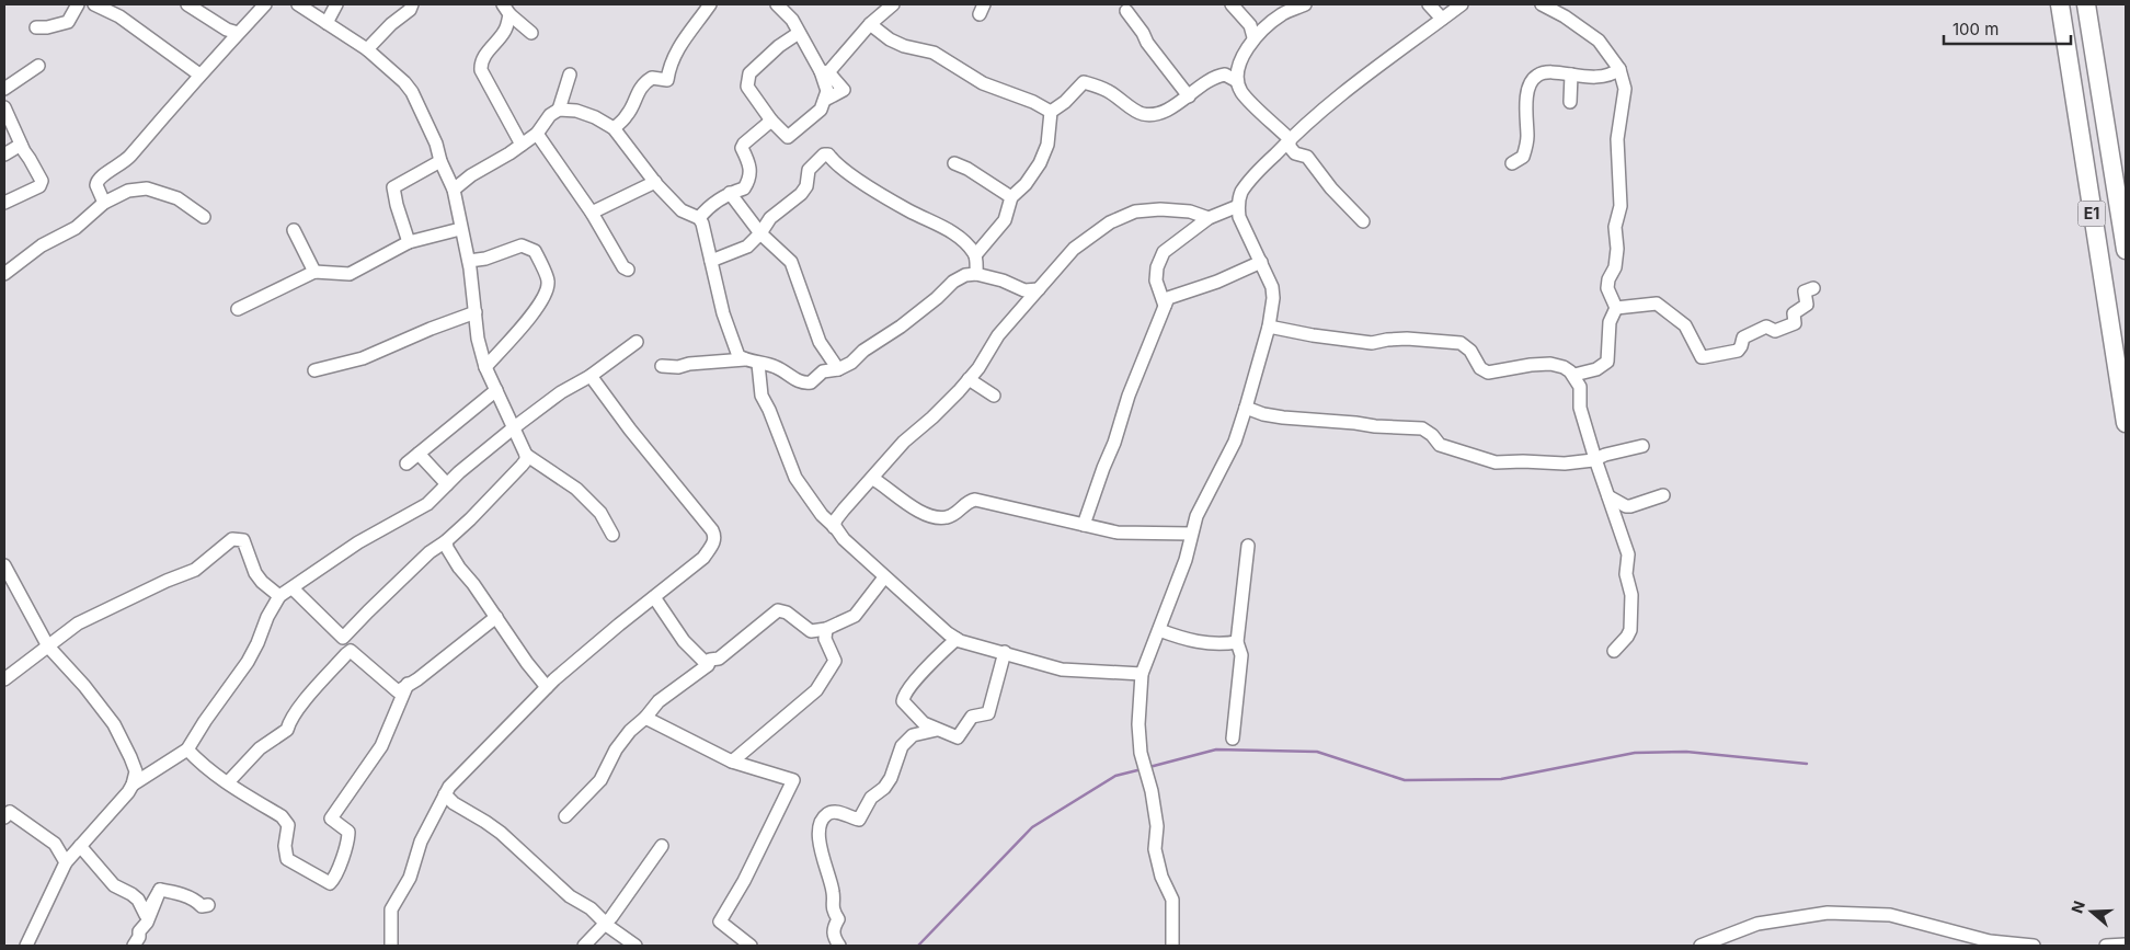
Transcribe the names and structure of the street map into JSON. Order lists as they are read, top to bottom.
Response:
{
  "streets": {
    "highway": ["E1"]
  },
  "scale_bar": "100 m",
  "north": "left"
}
